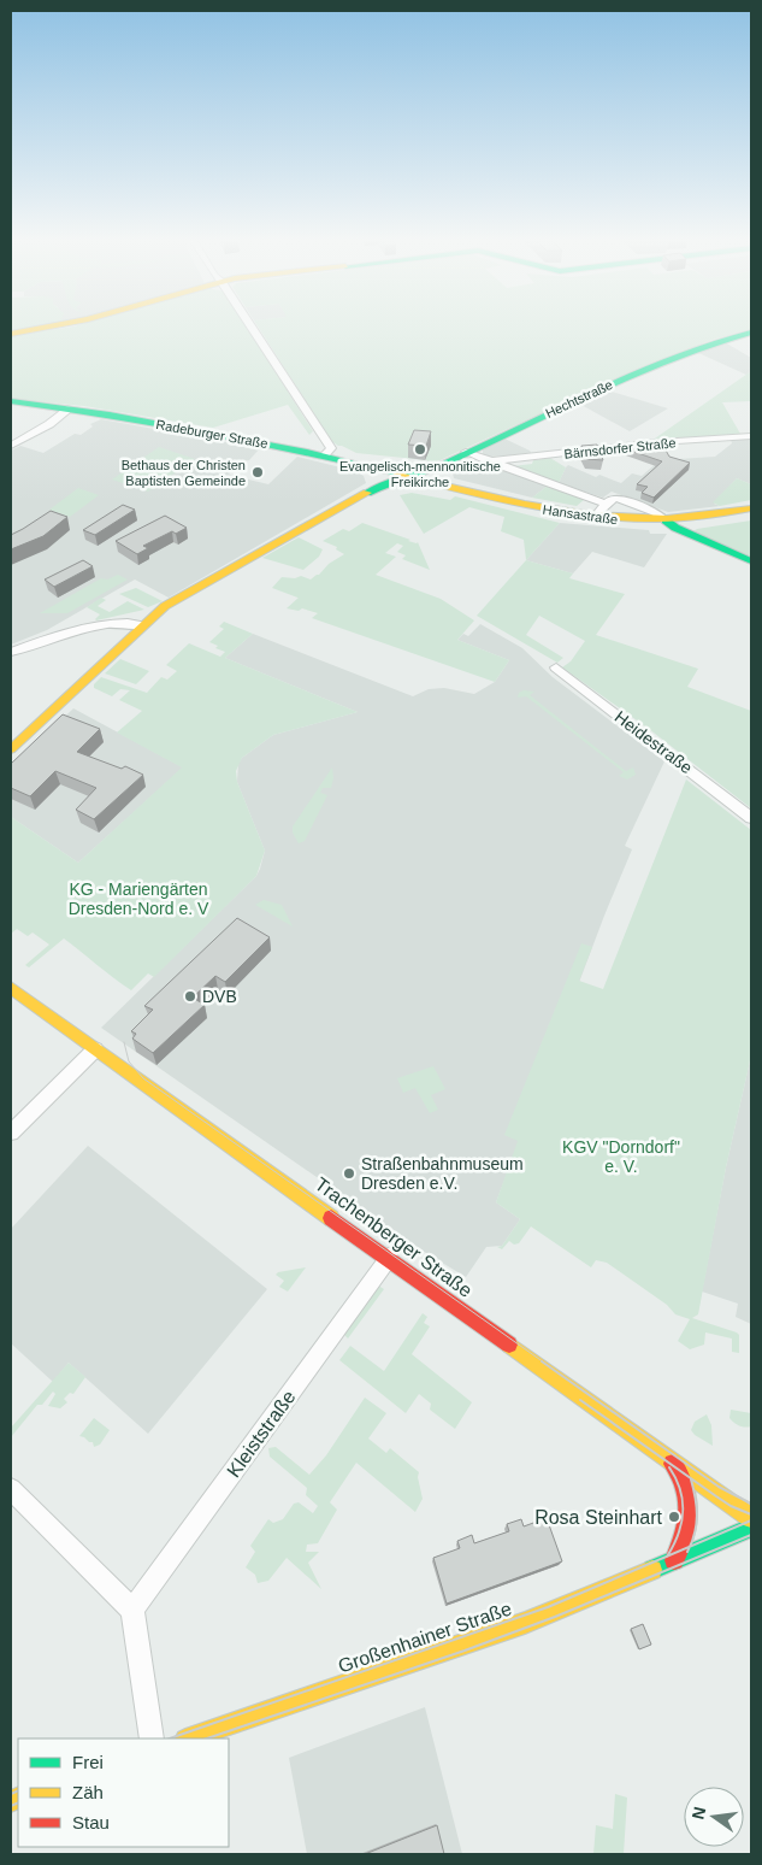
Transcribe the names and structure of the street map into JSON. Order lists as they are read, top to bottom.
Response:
{
  "streets": {
    "main road": [
      "Hechtstraße",
      "Radeburger Straße",
      "Hansastraße",
      "Trachenberger Straße",
      "Großenhainer Straße"
    ],
    "street": ["Bärnsdorfer Straße", "Heidestraße", "Kleiststraße"]
  },
  "crossings": [
    ["Hechtstraße", "Radeburger Straße"],
    ["Hechtstraße", "Hansastraße"],
    ["Radeburger Straße", "Hansastraße"],
    ["Trachenberger Straße", "Kleiststraße"]
  ],
  "parks": ["KG - Mariengärten Dresden-Nord e. V", "KGV \"Dorndorf\" e. V."],
  "places": [
    "Evangelisch-mennonitische Freikirche",
    "Bethaus der Christen Baptisten Gemeinde",
    "DVB",
    "Straßenbahnmuseum Dresden e.V.",
    "Rosa Steinhart"
  ],
  "legend": ["Frei", "Zäh", "Stau"],
  "north": "left"
}
